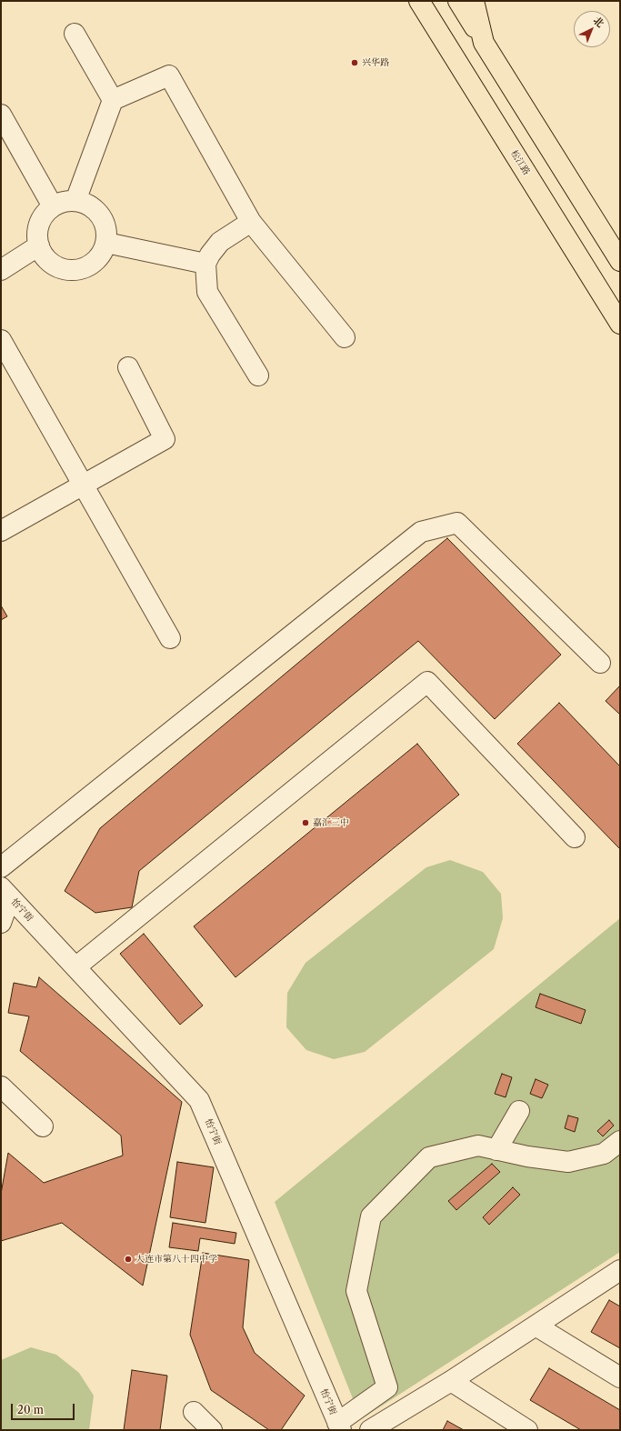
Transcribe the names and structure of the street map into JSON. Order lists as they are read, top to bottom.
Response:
{
  "streets": {
    "main road": ["松江路"],
    "street": ["怡宁街"]
  },
  "places": ["兴华路", "嘉汇三中", "大连市第八十四中学"],
  "scale_bar": "20 m",
  "north": "top right"
}
